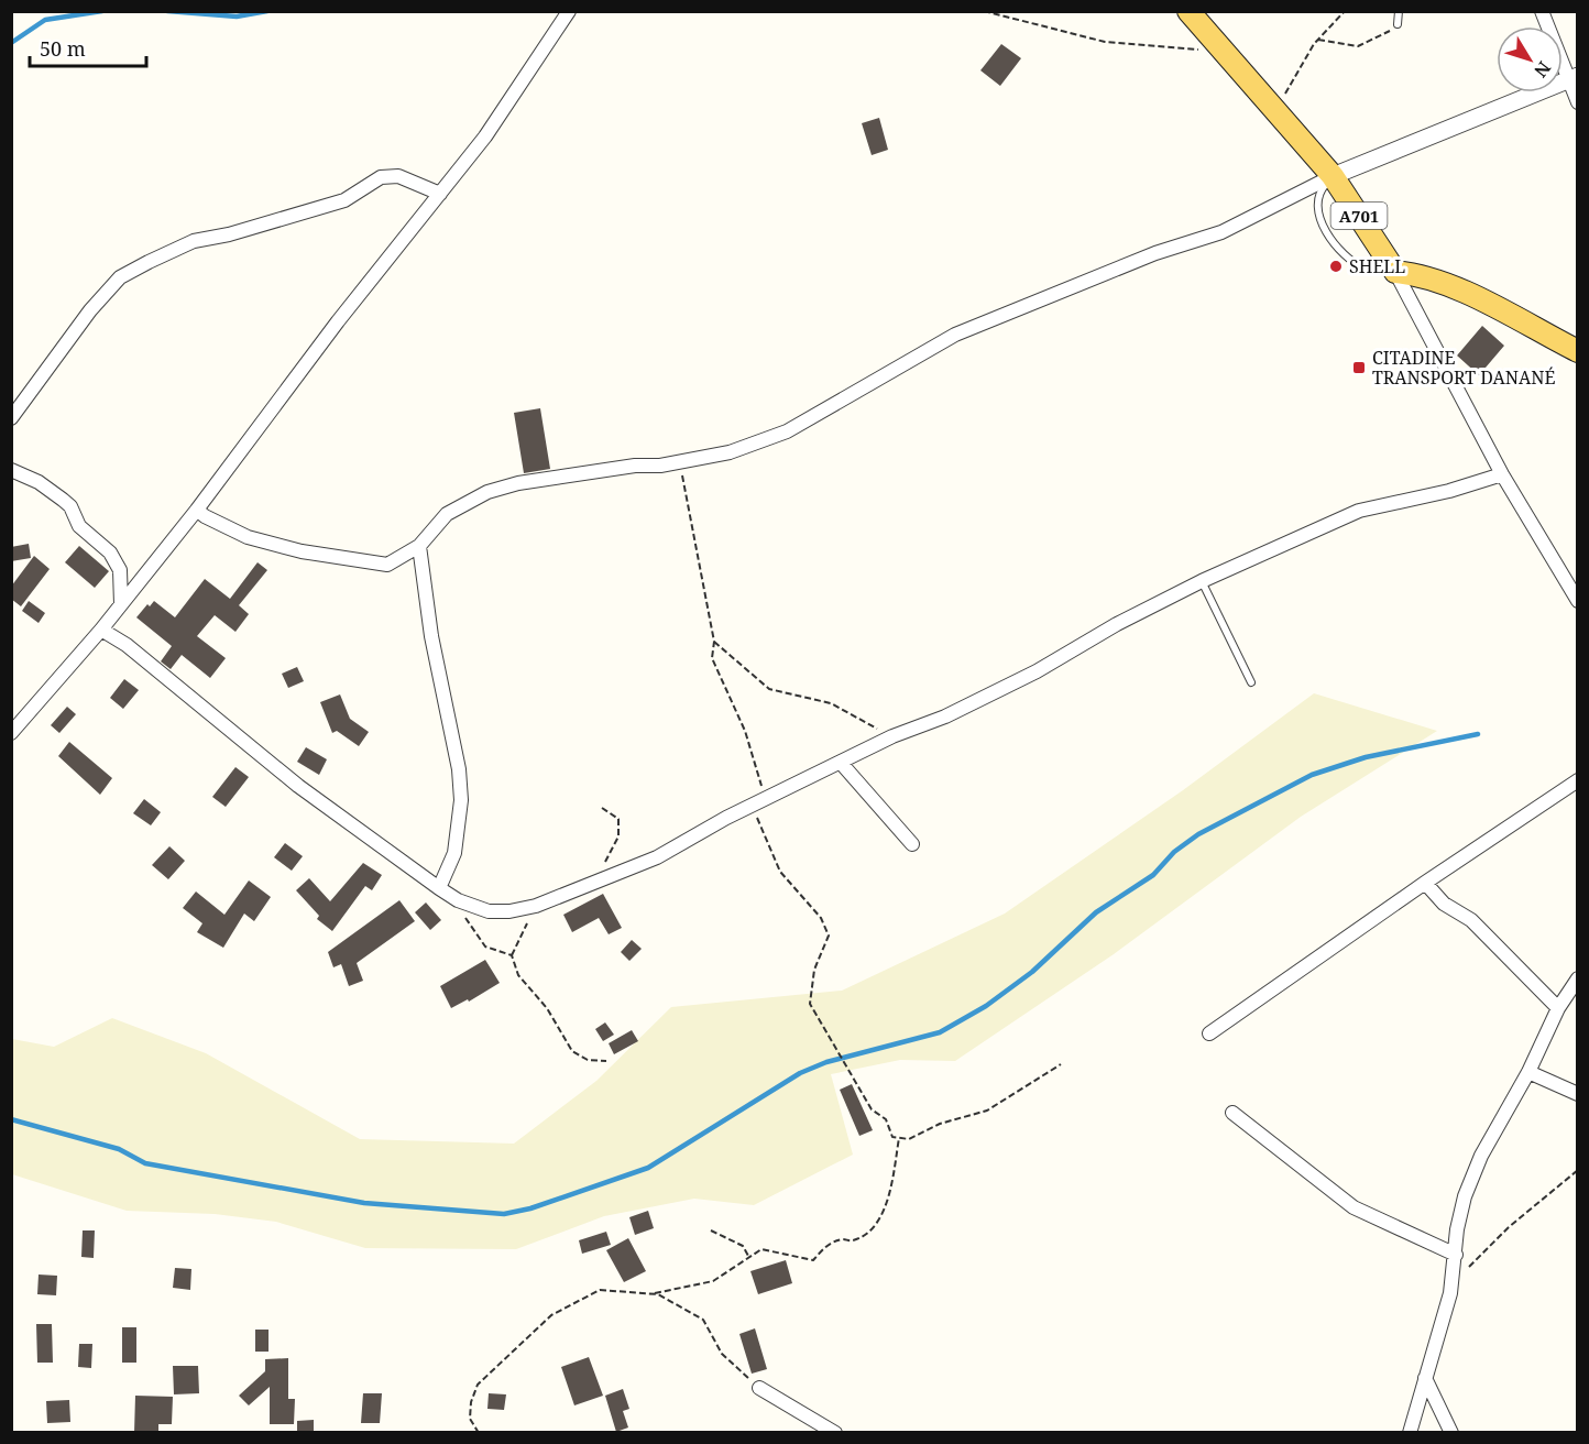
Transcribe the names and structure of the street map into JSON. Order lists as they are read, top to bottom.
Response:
{
  "streets": {
    "main road": ["A701"]
  },
  "places": {
    "other": ["SHELL"],
    "transit": ["CITADINE TRANSPORT DANANÉ"]
  },
  "scale_bar": "50 m",
  "north": "bottom right"
}
